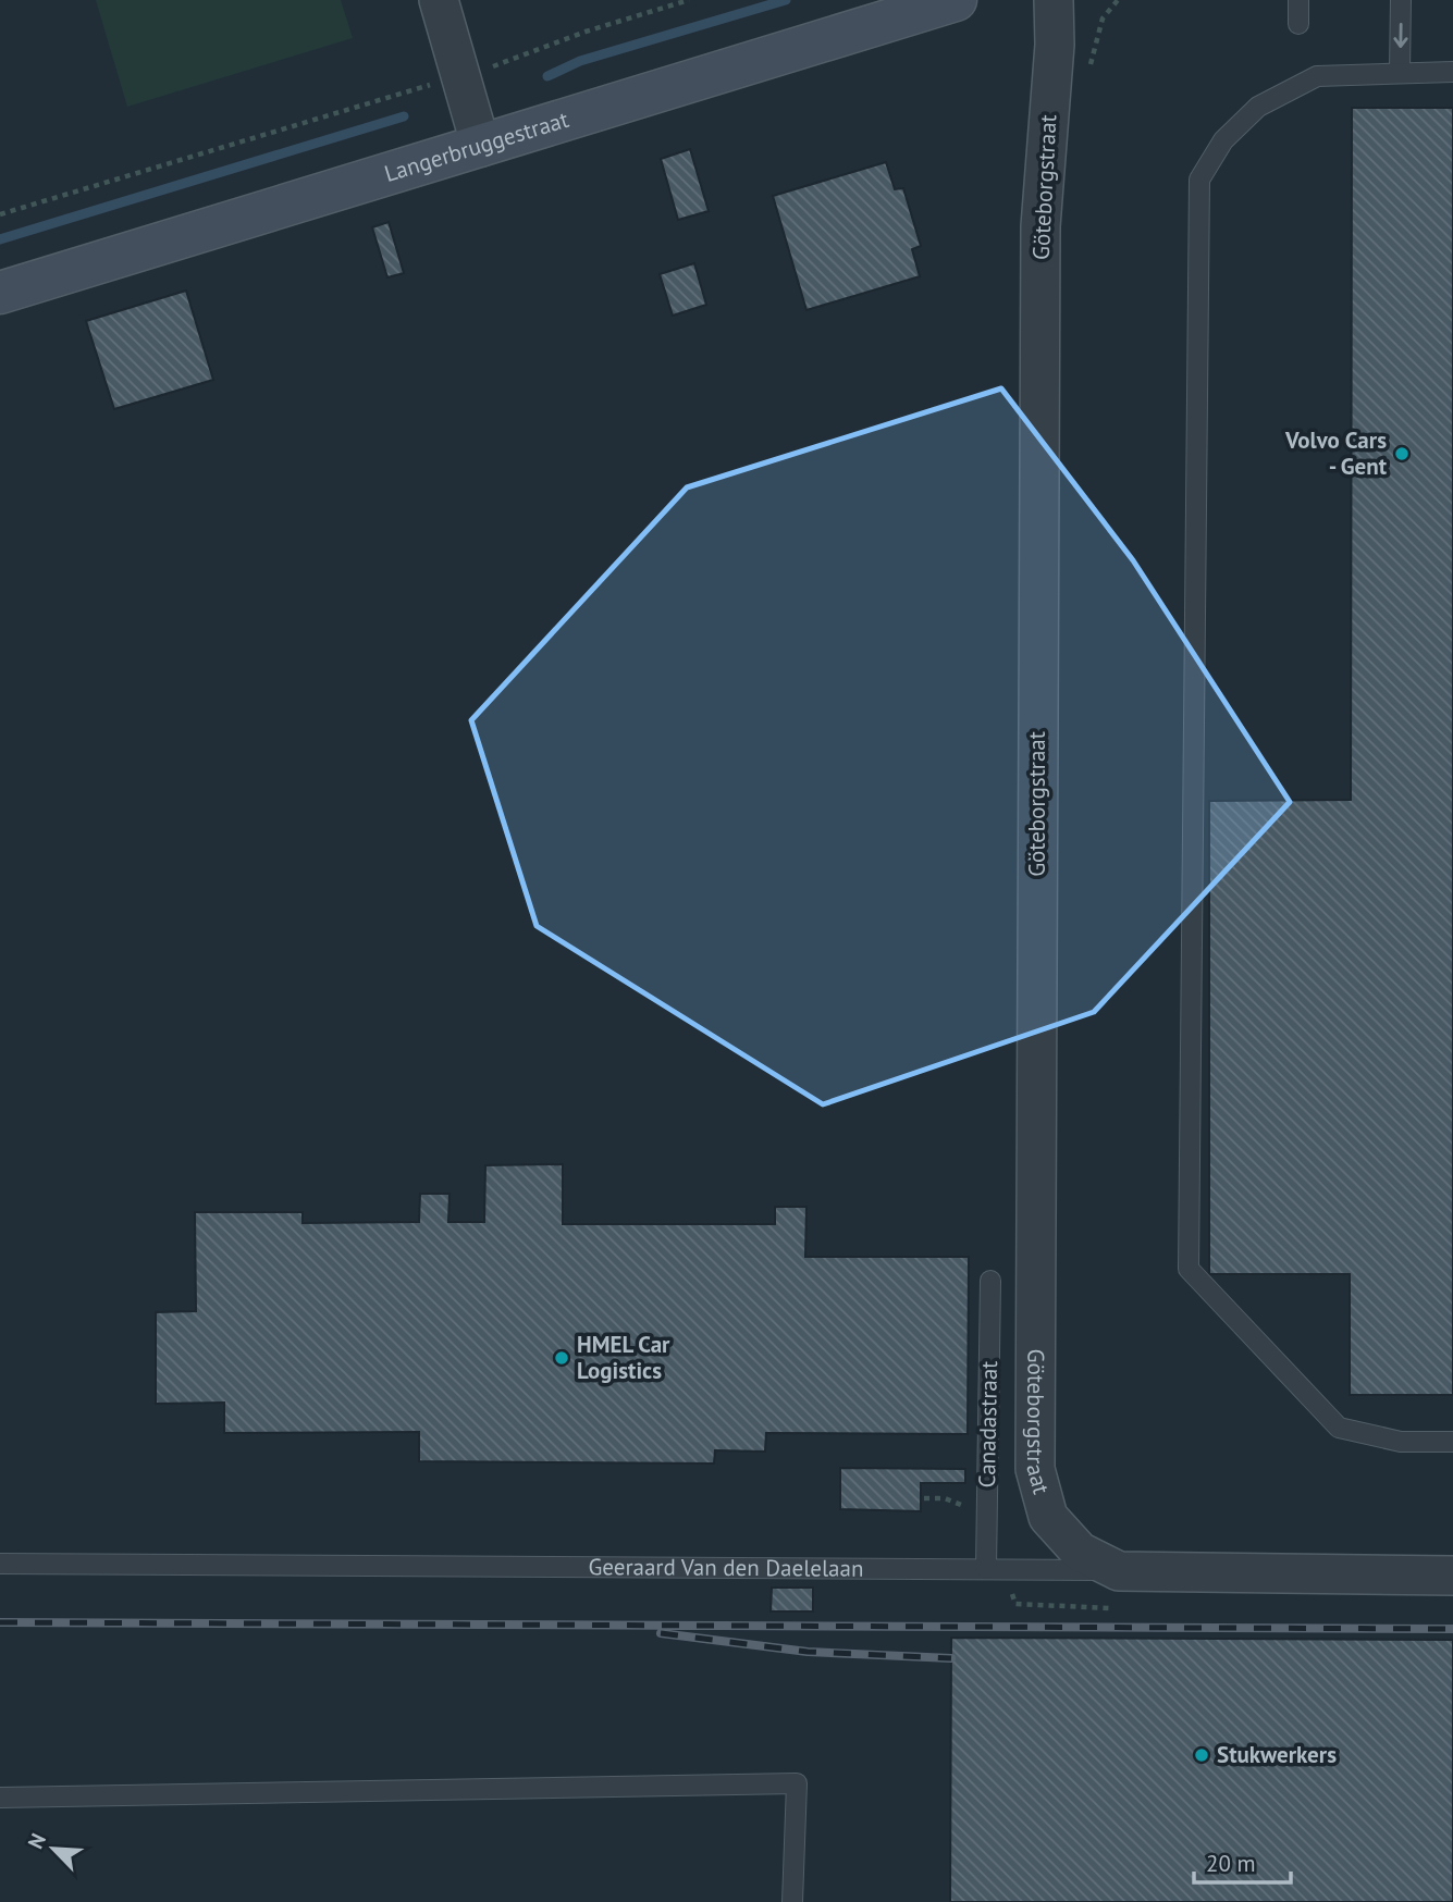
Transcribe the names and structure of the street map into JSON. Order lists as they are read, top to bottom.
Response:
{
  "streets": {
    "main road": ["Langerbruggestraat"],
    "street": ["Göteborgstraat", "Geeraard Van den Daelelaan"],
    "lane": ["Canadastraat"]
  },
  "crossings": [
    ["Göteborgstraat", "Geeraard Van den Daelelaan"],
    ["Canadastraat", "Geeraard Van den Daelelaan"]
  ],
  "places": ["Volvo Cars - Gent", "HMEL Car Logistics", "Stukwerkers"],
  "scale_bar": "20 m",
  "north": "top left"
}
